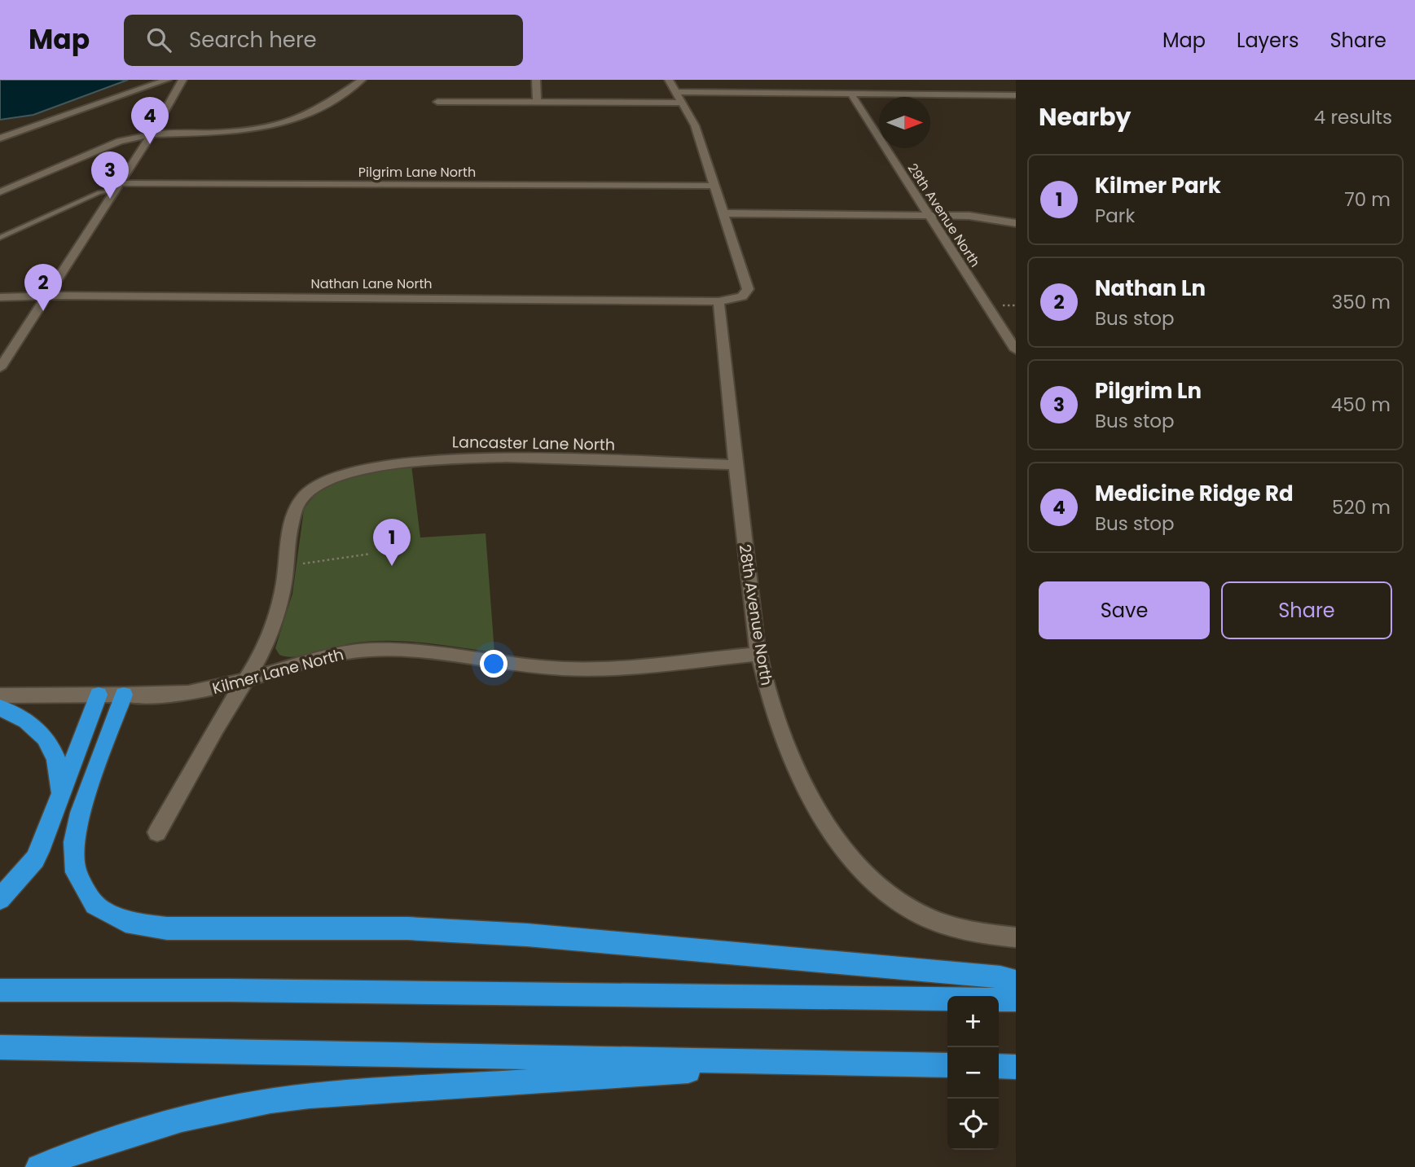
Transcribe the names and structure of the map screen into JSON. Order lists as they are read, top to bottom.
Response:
{
  "streets": {
    "street": [
      "Pilgrim Lane North",
      "29th Avenue North",
      "Nathan Lane North",
      "Lancaster Lane North",
      "28th Avenue North",
      "Kilmer Lane North"
    ]
  },
  "crossings": [
    ["Nathan Lane North", "28th Avenue North"],
    ["Lancaster Lane North", "28th Avenue North"],
    ["Lancaster Lane North", "Kilmer Lane North"],
    ["28th Avenue North", "Kilmer Lane North"]
  ],
  "north": "right",
  "page": {
    "header": "Map",
    "search": "Search here",
    "nav": ["Map", "Layers", "Share"],
    "heading": ["Nearby", "4 results"],
    "pins": [
      "4",
      "3",
      "2",
      "1"
    ],
    "list": [
      {
        "mark": "1",
        "name": "Kilmer Park",
        "note": "Park",
        "value": "70 m"
      },
      {
        "mark": "2",
        "name": "Nathan Ln",
        "note": "Bus stop",
        "value": "350 m"
      },
      {
        "mark": "3",
        "name": "Pilgrim Ln",
        "note": "Bus stop",
        "value": "450 m"
      },
      {
        "mark": "4",
        "name": "Medicine Ridge Rd",
        "note": "Bus stop",
        "value": "520 m"
      }
    ],
    "buttons": ["Save", "Share"],
    "map_buttons": ["+", "−"]
  }
}
